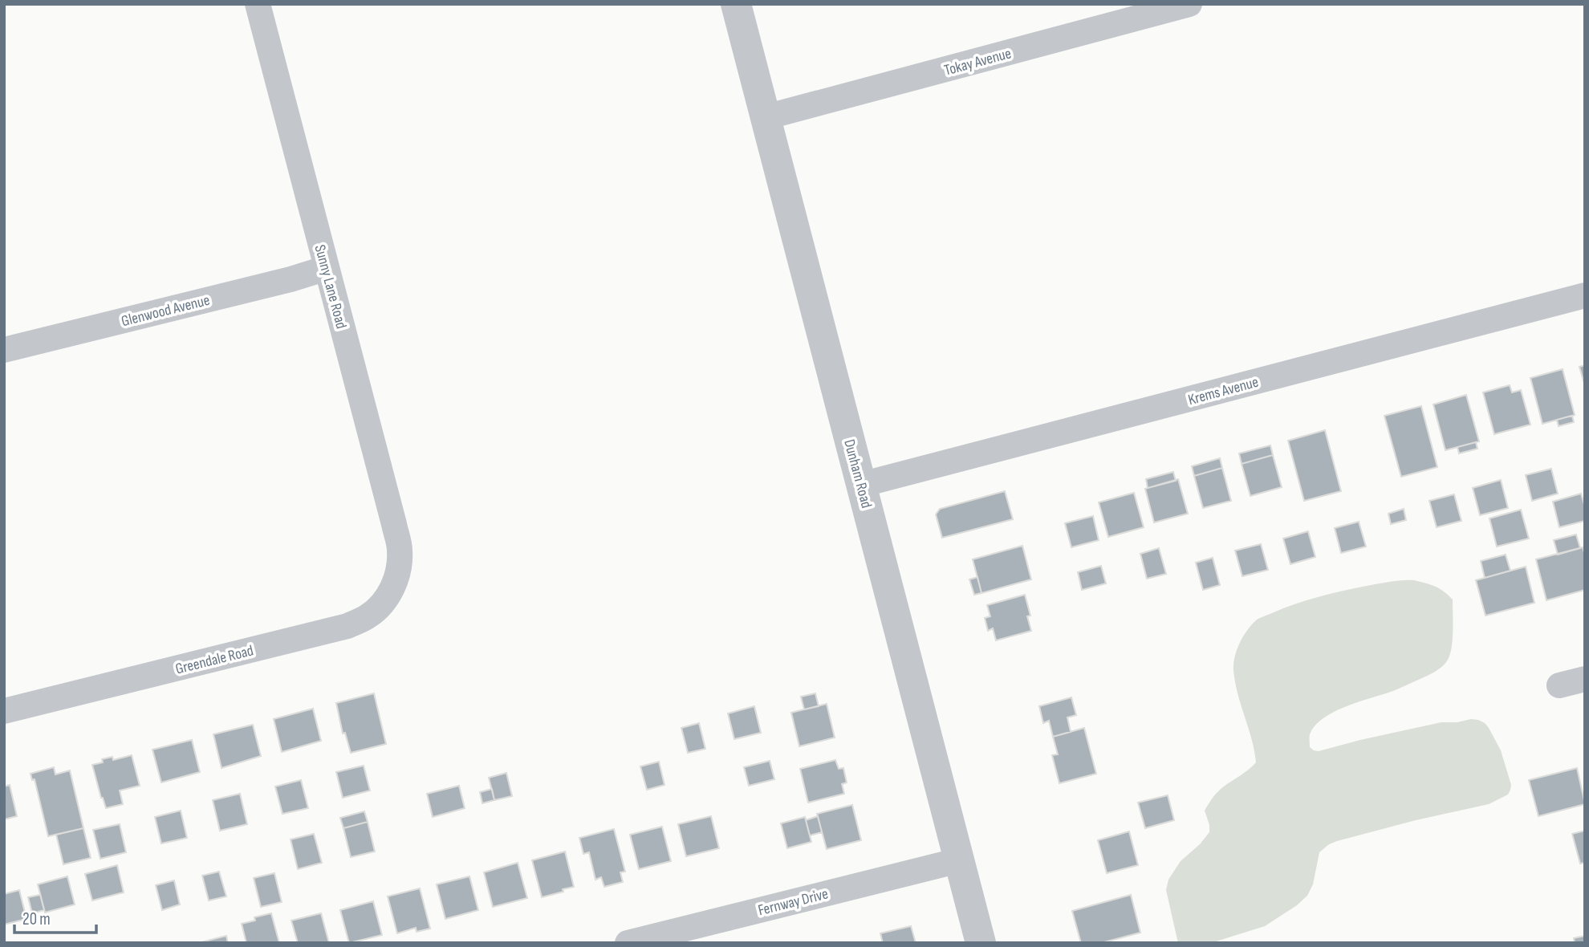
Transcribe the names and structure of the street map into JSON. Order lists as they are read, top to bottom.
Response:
{
  "streets": {
    "street": [
      "Tokay Avenue",
      "Sunny Lane Road",
      "Glenwood Avenue",
      "Krems Avenue",
      "Dunham Road",
      "Greendale Road",
      "Fernway Drive"
    ]
  },
  "crossings": [
    ["Tokay Avenue", "Dunham Road"],
    ["Sunny Lane Road", "Glenwood Avenue"],
    ["Sunny Lane Road", "Greendale Road"],
    ["Krems Avenue", "Dunham Road"],
    ["Dunham Road", "Fernway Drive"]
  ],
  "scale_bar": "20 m"
}
